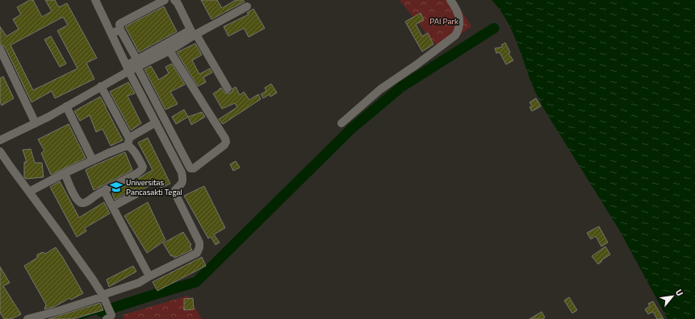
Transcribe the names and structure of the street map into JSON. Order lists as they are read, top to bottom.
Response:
{
  "parks": ["PAI Park"],
  "places": {
    "school or university": ["Universitas Pancasakti Tegal"]
  },
  "north": "top right"
}
